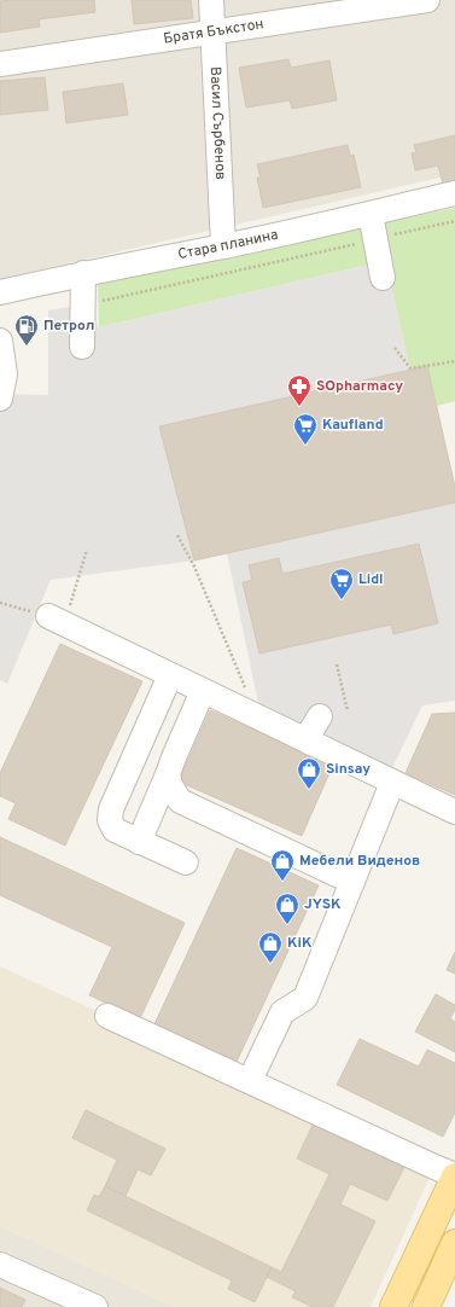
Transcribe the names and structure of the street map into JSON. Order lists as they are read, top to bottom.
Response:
{
  "streets": {
    "street": ["Братя Бъкстон", "Васил Сърбенов", "Стара планина"]
  },
  "crossings": [
    ["Братя Бъкстон", "Васил Сърбенов"],
    ["Васил Сърбенов", "Стара планина"]
  ],
  "places": {
    "fuel station": ["Петрол"],
    "pharmacy": ["SOpharmacy"],
    "supermarket": ["Kaufland", "Lidl"],
    "shop": [
      "Sinsay",
      "Мебели Виденов",
      "JYSK",
      "KiK"
    ]
  }
}
